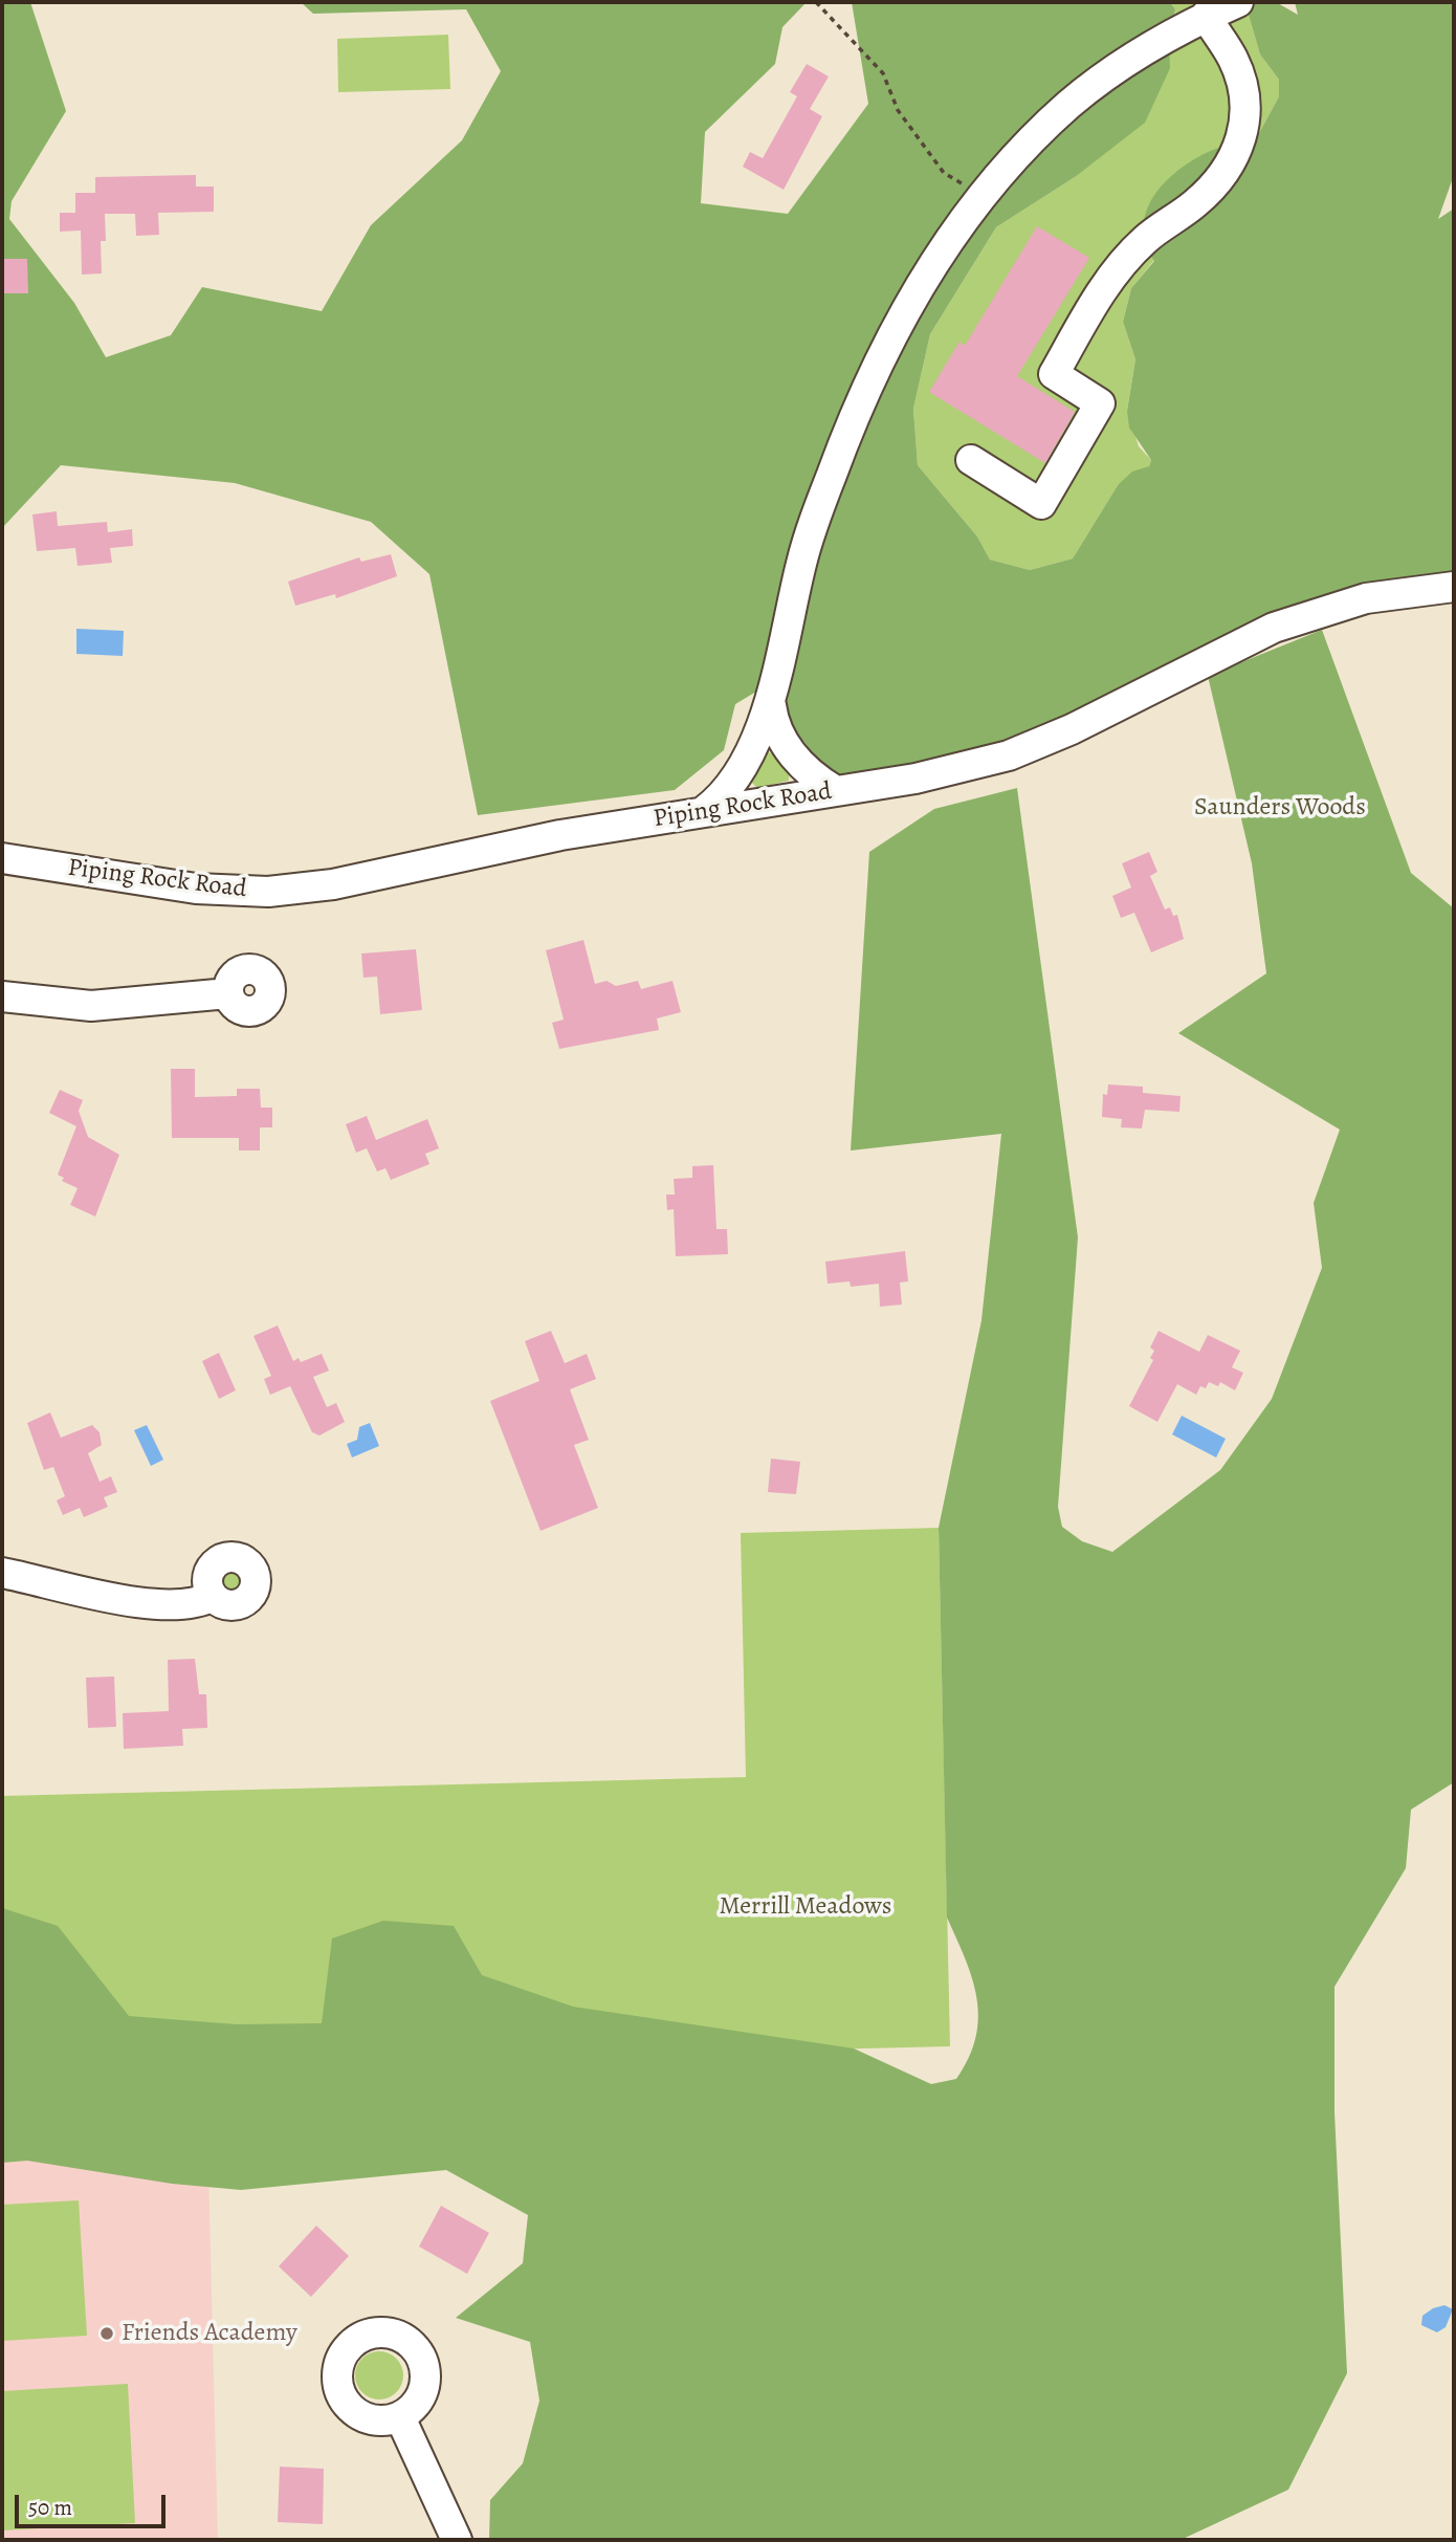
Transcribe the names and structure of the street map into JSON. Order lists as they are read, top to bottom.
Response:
{
  "streets": {
    "street": ["Piping Rock Road"]
  },
  "parks": ["Saunders Woods", "Merrill Meadows"],
  "places": ["Friends Academy"],
  "scale_bar": "50 m"
}
